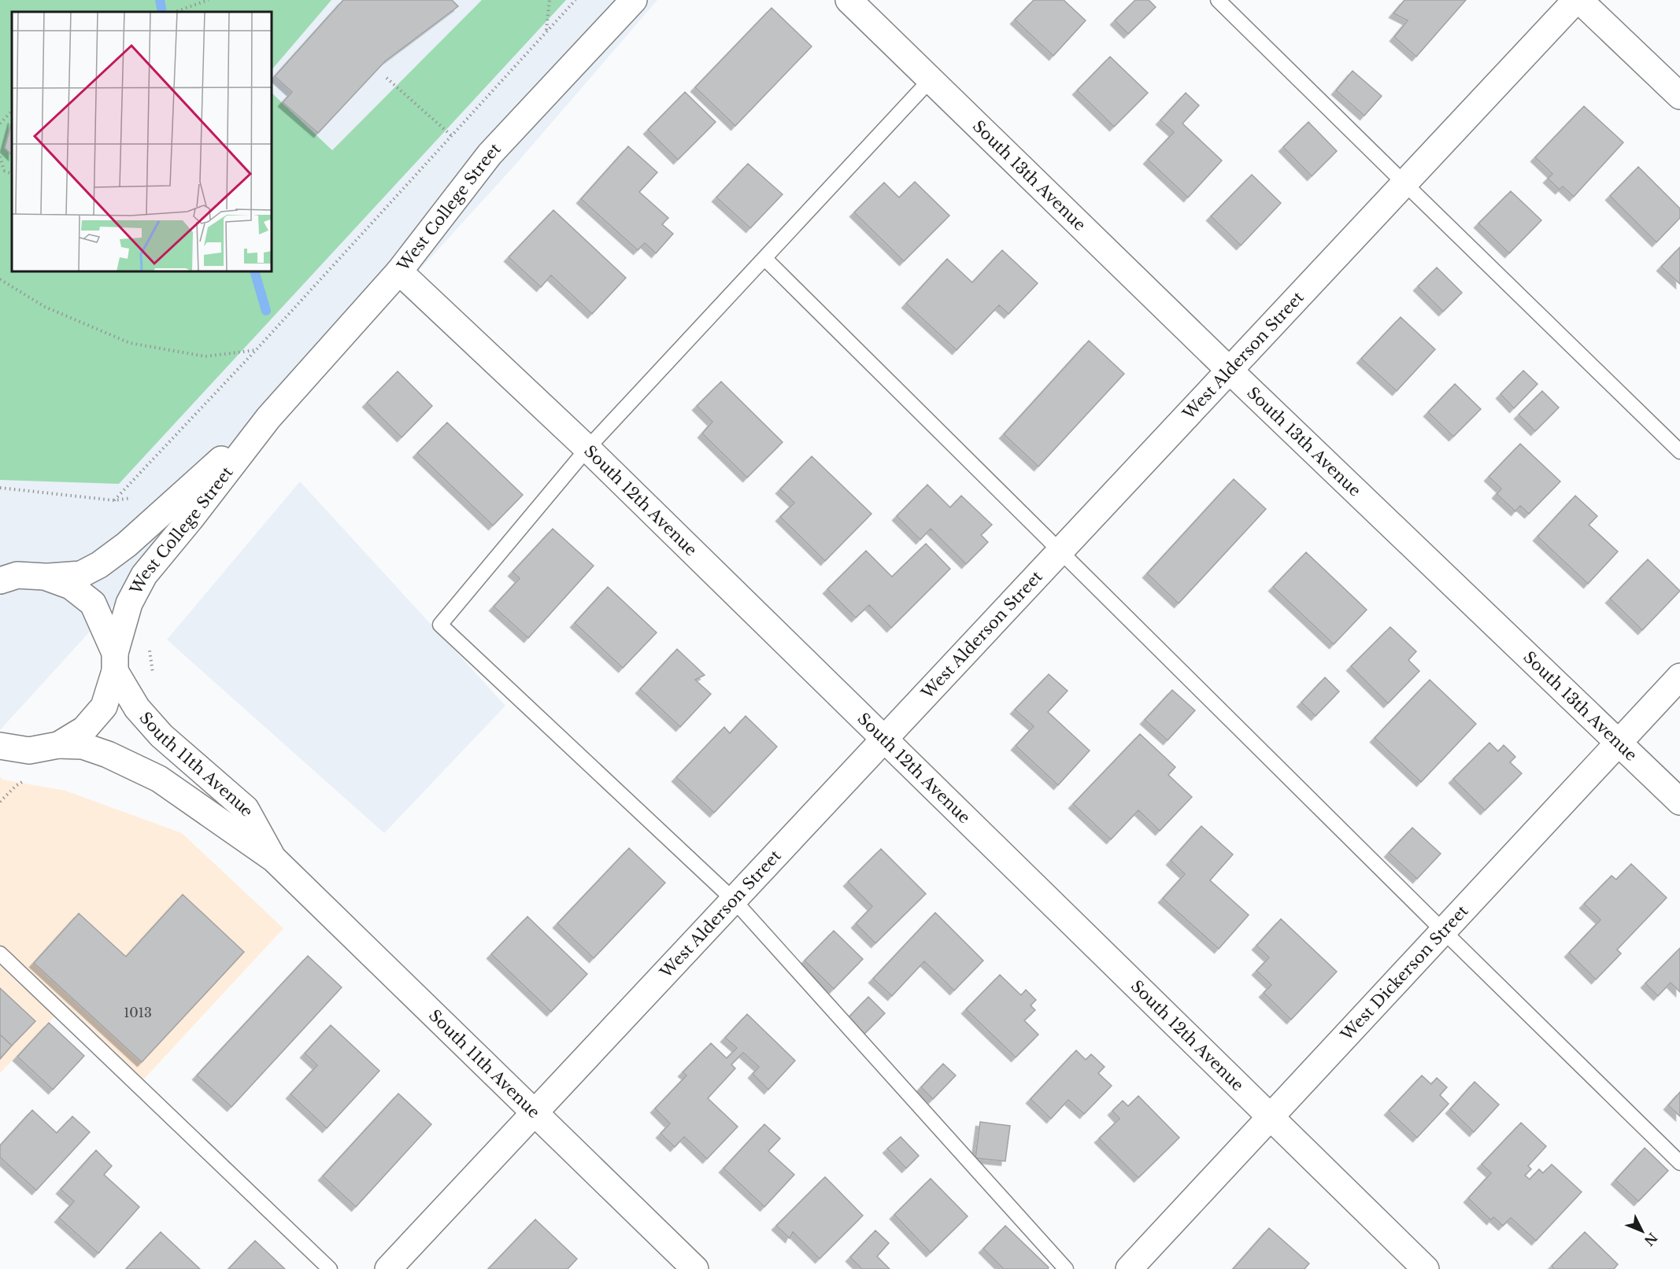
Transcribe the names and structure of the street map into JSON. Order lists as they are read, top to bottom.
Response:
{
  "streets": {
    "street": [
      "South 13th Avenue",
      "West College Street",
      "West Alderson Street",
      "South 12th Avenue",
      "South 11th Avenue",
      "West Dickerson Street"
    ]
  },
  "crossings": [
    ["South 13th Avenue", "West Alderson Street"],
    ["South 13th Avenue", "West Dickerson Street"],
    ["West College Street", "South 12th Avenue"],
    ["West College Street", "South 11th Avenue"],
    ["West Alderson Street", "South 12th Avenue"],
    ["West Alderson Street", "South 11th Avenue"],
    ["South 12th Avenue", "West Dickerson Street"]
  ],
  "house_numbers": ["1013"],
  "north": "bottom right"
}
